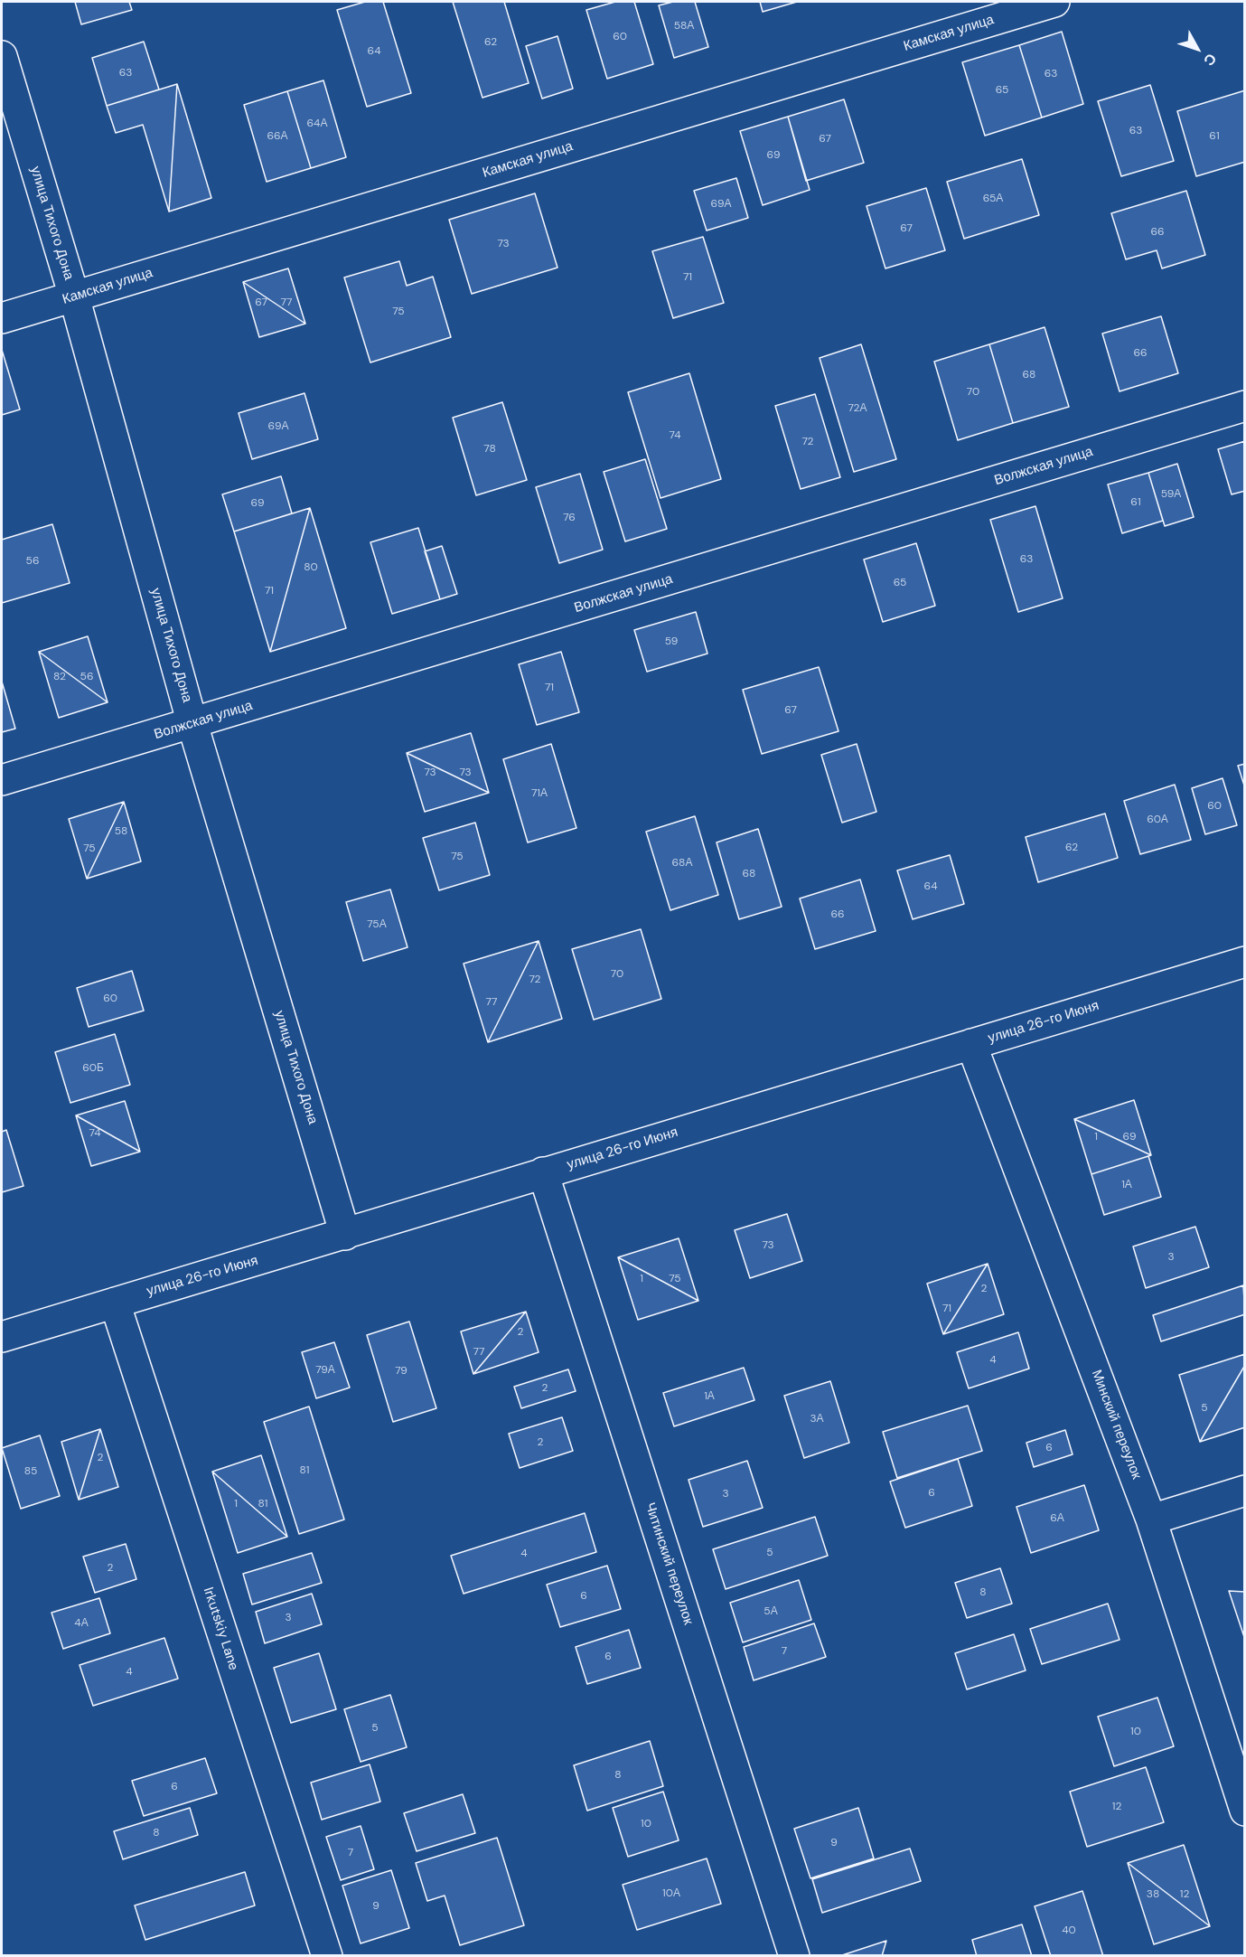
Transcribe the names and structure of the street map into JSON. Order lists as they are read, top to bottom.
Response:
{
  "streets": {
    "street": [
      "Камская улица",
      "улица Тихого Дона",
      "Волжская улица",
      "улица 26-го Июня",
      "Минский переулок",
      "Читинский переулок",
      "Irkutskiy Lane"
    ]
  },
  "crossings": [
    ["Камская улица", "улица Тихого Дона"],
    ["улица Тихого Дона", "Волжская улица"],
    ["улица Тихого Дона", "улица 26-го Июня"],
    ["улица 26-го Июня", "Минский переулок"],
    ["улица 26-го Июня", "Читинский переулок"],
    ["улица 26-го Июня", "Irkutskiy Lane"]
  ],
  "house_numbers": [
    "58А",
    "60",
    "62",
    "64",
    "63",
    "63",
    "65",
    "64А",
    "63",
    "66А",
    "61",
    "67",
    "69",
    "65А",
    "69А",
    "67",
    "66",
    "73",
    "71",
    "67",
    "77",
    "75",
    "66",
    "68",
    "70",
    "72А",
    "69А",
    "74",
    "72",
    "78",
    "59А",
    "61",
    "69",
    "76",
    "63",
    "56",
    "80",
    "65",
    "71",
    "59",
    "82",
    "56",
    "71",
    "67",
    "73",
    "73",
    "71А",
    "60",
    "60А",
    "58",
    "62",
    "75",
    "75",
    "68А",
    "68",
    "64",
    "66",
    "75А",
    "70",
    "72",
    "60",
    "77",
    "60Б",
    "74",
    "1",
    "69",
    "1А",
    "73",
    "3",
    "1",
    "75",
    "2",
    "71",
    "2",
    "77",
    "4",
    "79А",
    "79",
    "2",
    "1А",
    "5",
    "3А",
    "2",
    "6",
    "2",
    "81",
    "85",
    "6",
    "3",
    "1",
    "81",
    "6А",
    "5",
    "4",
    "2",
    "8",
    "6",
    "5А",
    "3",
    "4А",
    "7",
    "6",
    "4",
    "5",
    "10",
    "8",
    "6",
    "12",
    "10",
    "8",
    "9",
    "7",
    "10А",
    "38",
    "12",
    "9",
    "40"
  ],
  "north": "bottom right"
}
